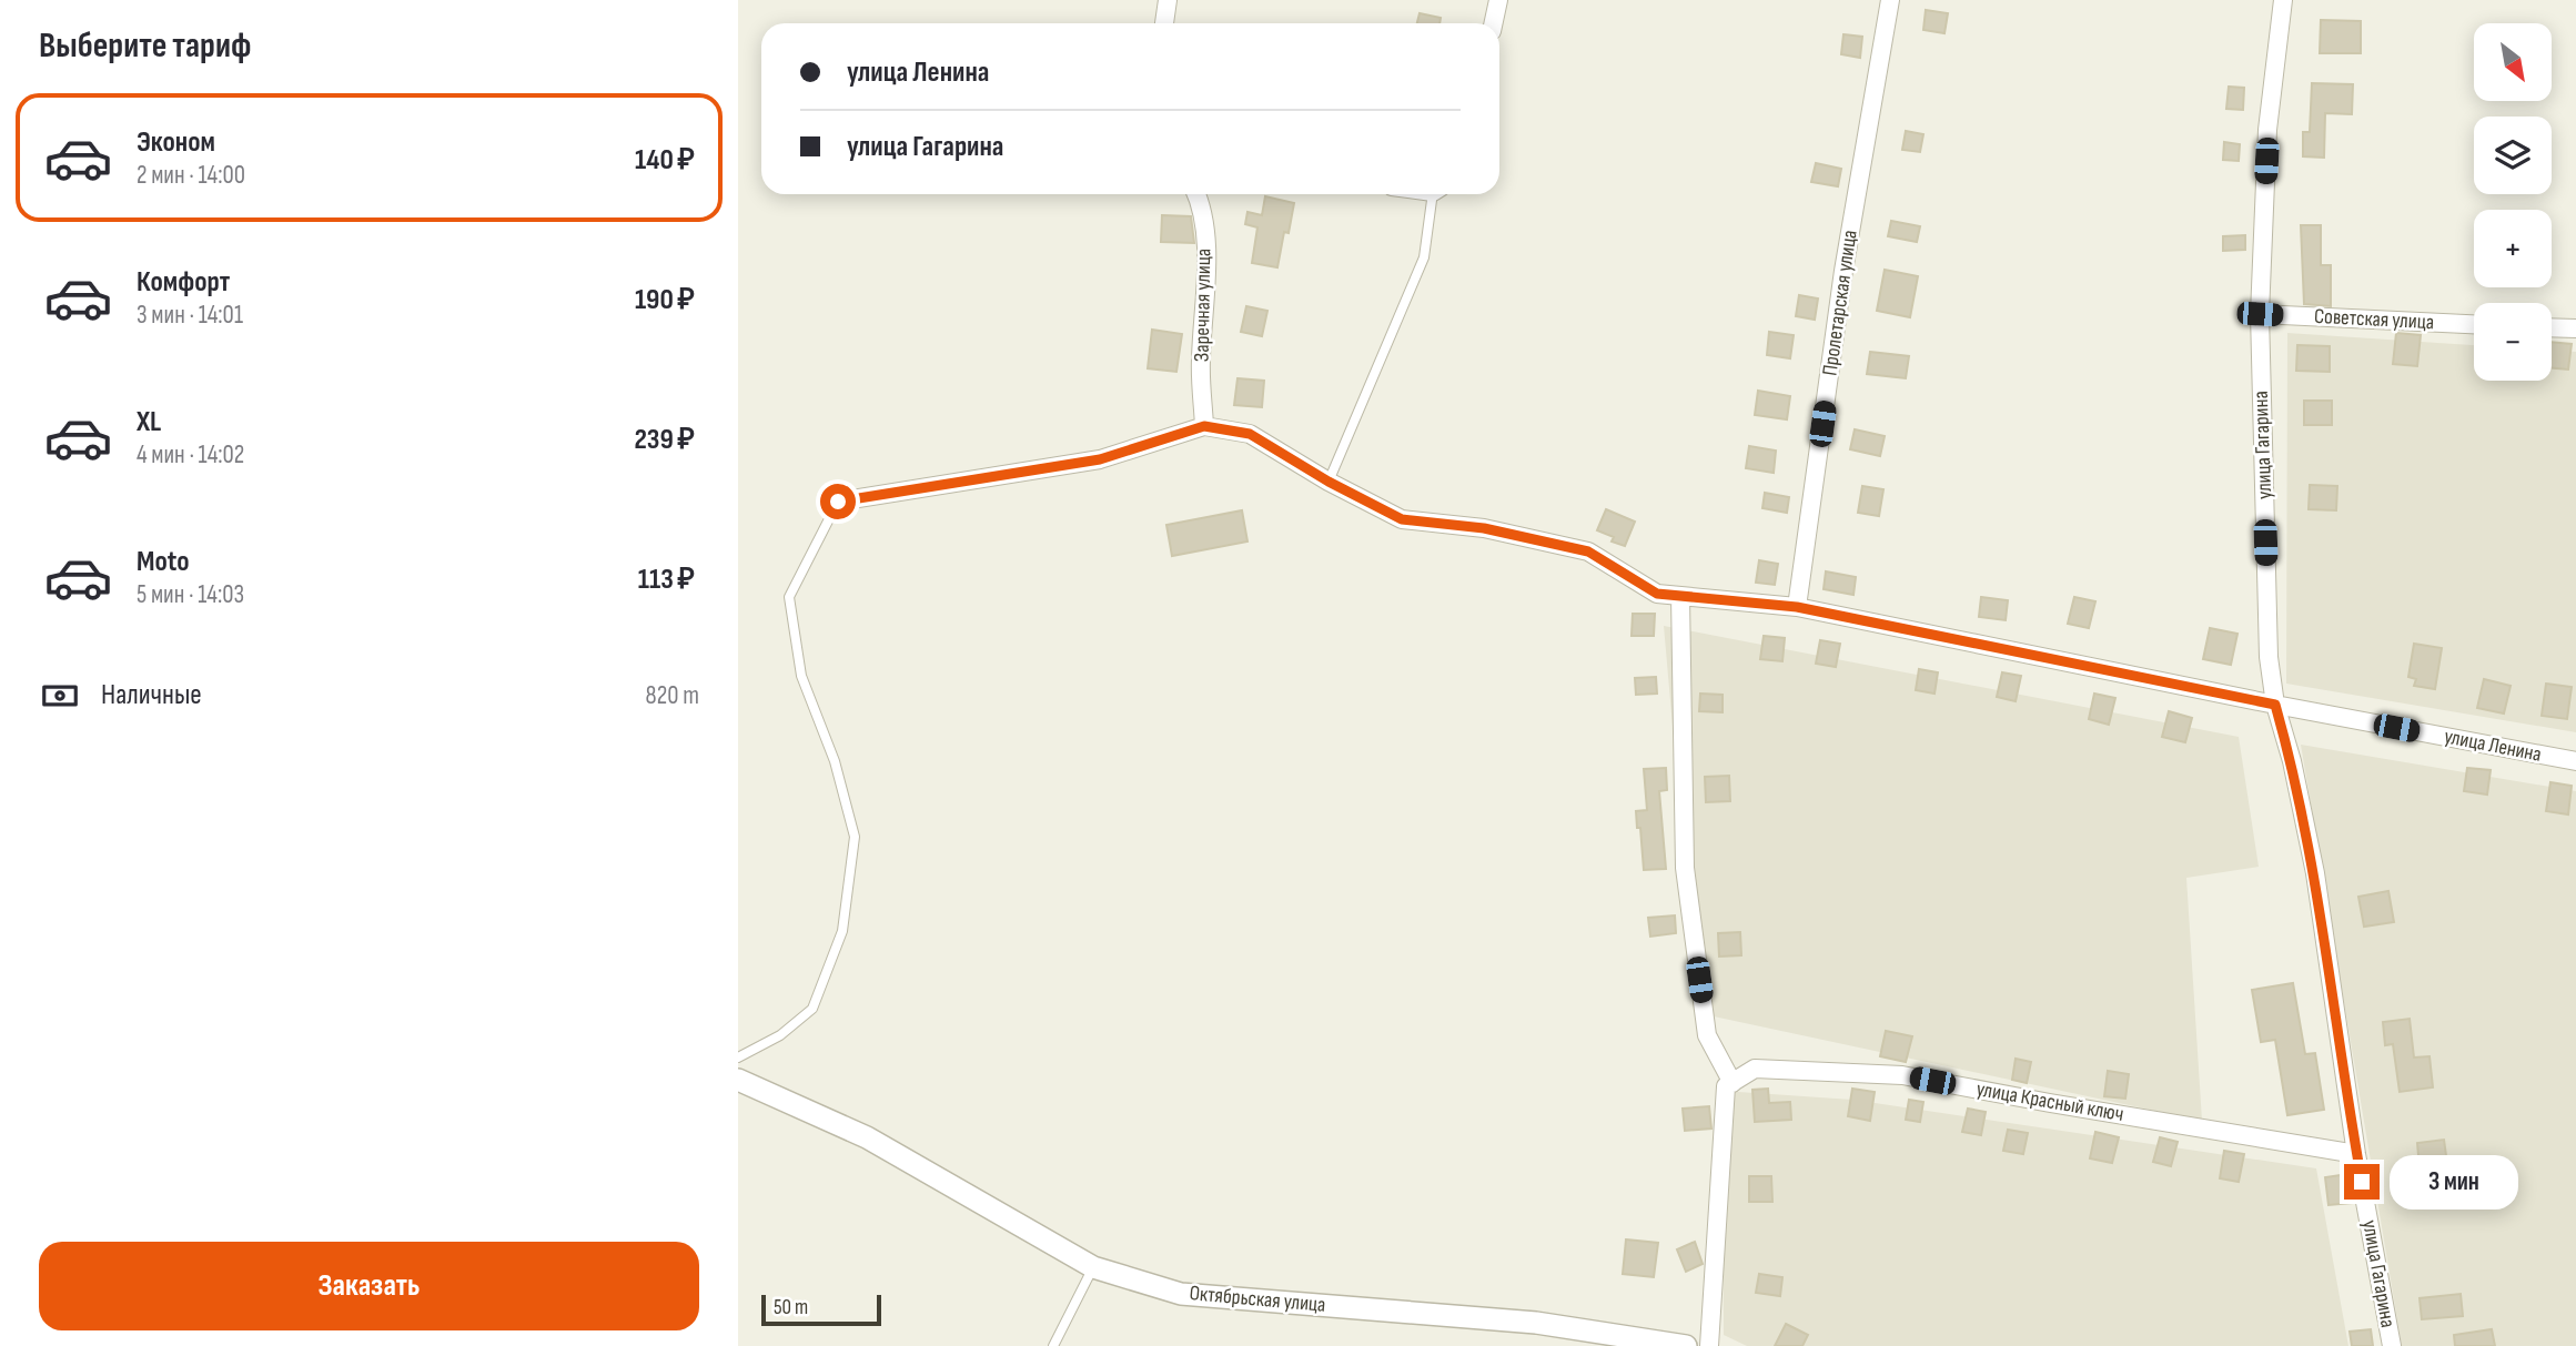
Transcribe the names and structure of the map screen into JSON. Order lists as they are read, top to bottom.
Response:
{
  "streets": {
    "street": [
      "Пролетарская улица",
      "Заречная улица",
      "Советская улица",
      "улица Гагарина",
      "улица Ленина",
      "улица Красный ключ",
      "Октябрьская улица"
    ]
  },
  "crossings": [
    ["Пролетарская улица", "улица Ленина"],
    ["Заречная улица", "улица Ленина"],
    ["Советская улица", "улица Гагарина"],
    ["улица Гагарина", "улица Ленина"],
    ["улица Гагарина", "улица Красный ключ"]
  ],
  "scale_bar": "50 m",
  "north": "bottom right",
  "page": {
    "heading": "Выберите тариф",
    "map_buttons": ["+", "−"],
    "banner": ["улица Ленина", "улица Гагарина"],
    "list": [
      {
        "name": "Эконом",
        "note": "2 мин · 14:00",
        "value": "140 ₽"
      },
      {
        "name": "Комфорт",
        "note": "3 мин · 14:01",
        "value": "190 ₽"
      },
      {
        "name": "XL",
        "note": "4 мин · 14:02",
        "value": "239 ₽"
      },
      {
        "name": "Moto",
        "note": "5 мин · 14:03",
        "value": "113 ₽"
      }
    ],
    "pay": ["Наличные", "820 m"],
    "bubble": "3 мин",
    "buttons": "Заказать",
    "scale": "50 m"
  }
}
